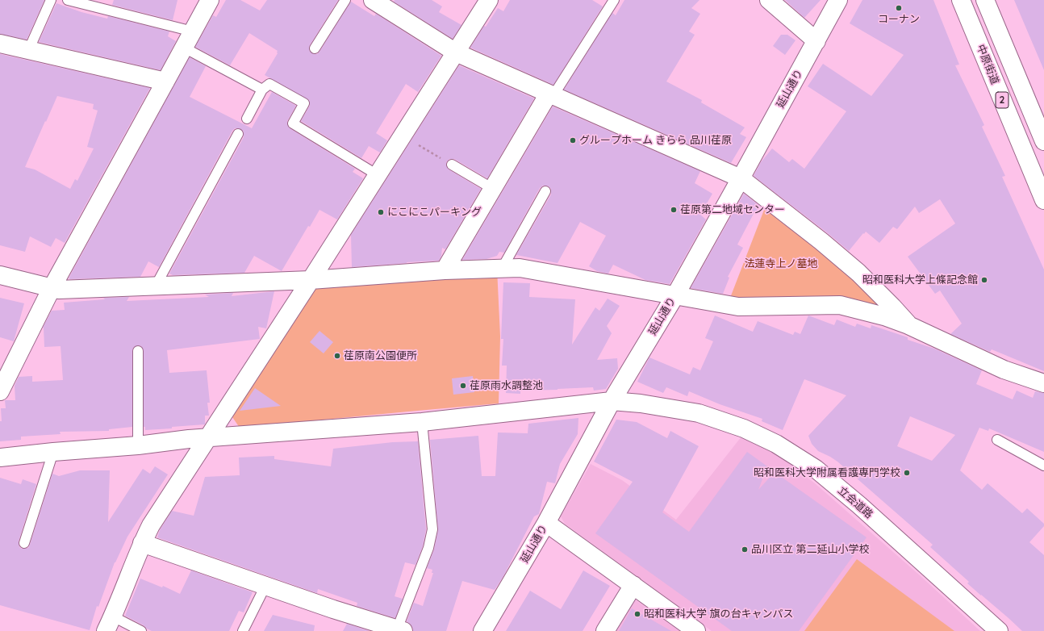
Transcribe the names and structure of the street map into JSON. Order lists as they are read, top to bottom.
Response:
{
  "streets": {
    "street": [
      "中原街道",
      "延山通り",
      "2",
      "立会道路"
    ]
  },
  "crossings": [
    ["延山通り", "立会道路"]
  ],
  "parks": ["法蓮寺上ノ墓地"],
  "places": [
    "コーナン",
    "グループホーム きらら 品川荏原",
    "荏原第二地域センター",
    "にこにこパーキング",
    "昭和医科大学上條記念館",
    "荏原南公園便所",
    "荏原雨水調整池",
    "昭和医科大学附属看護専門学校",
    "品川区立 第二延山小学校",
    "昭和医科大学 旗の台キャンパス"
  ]
}
